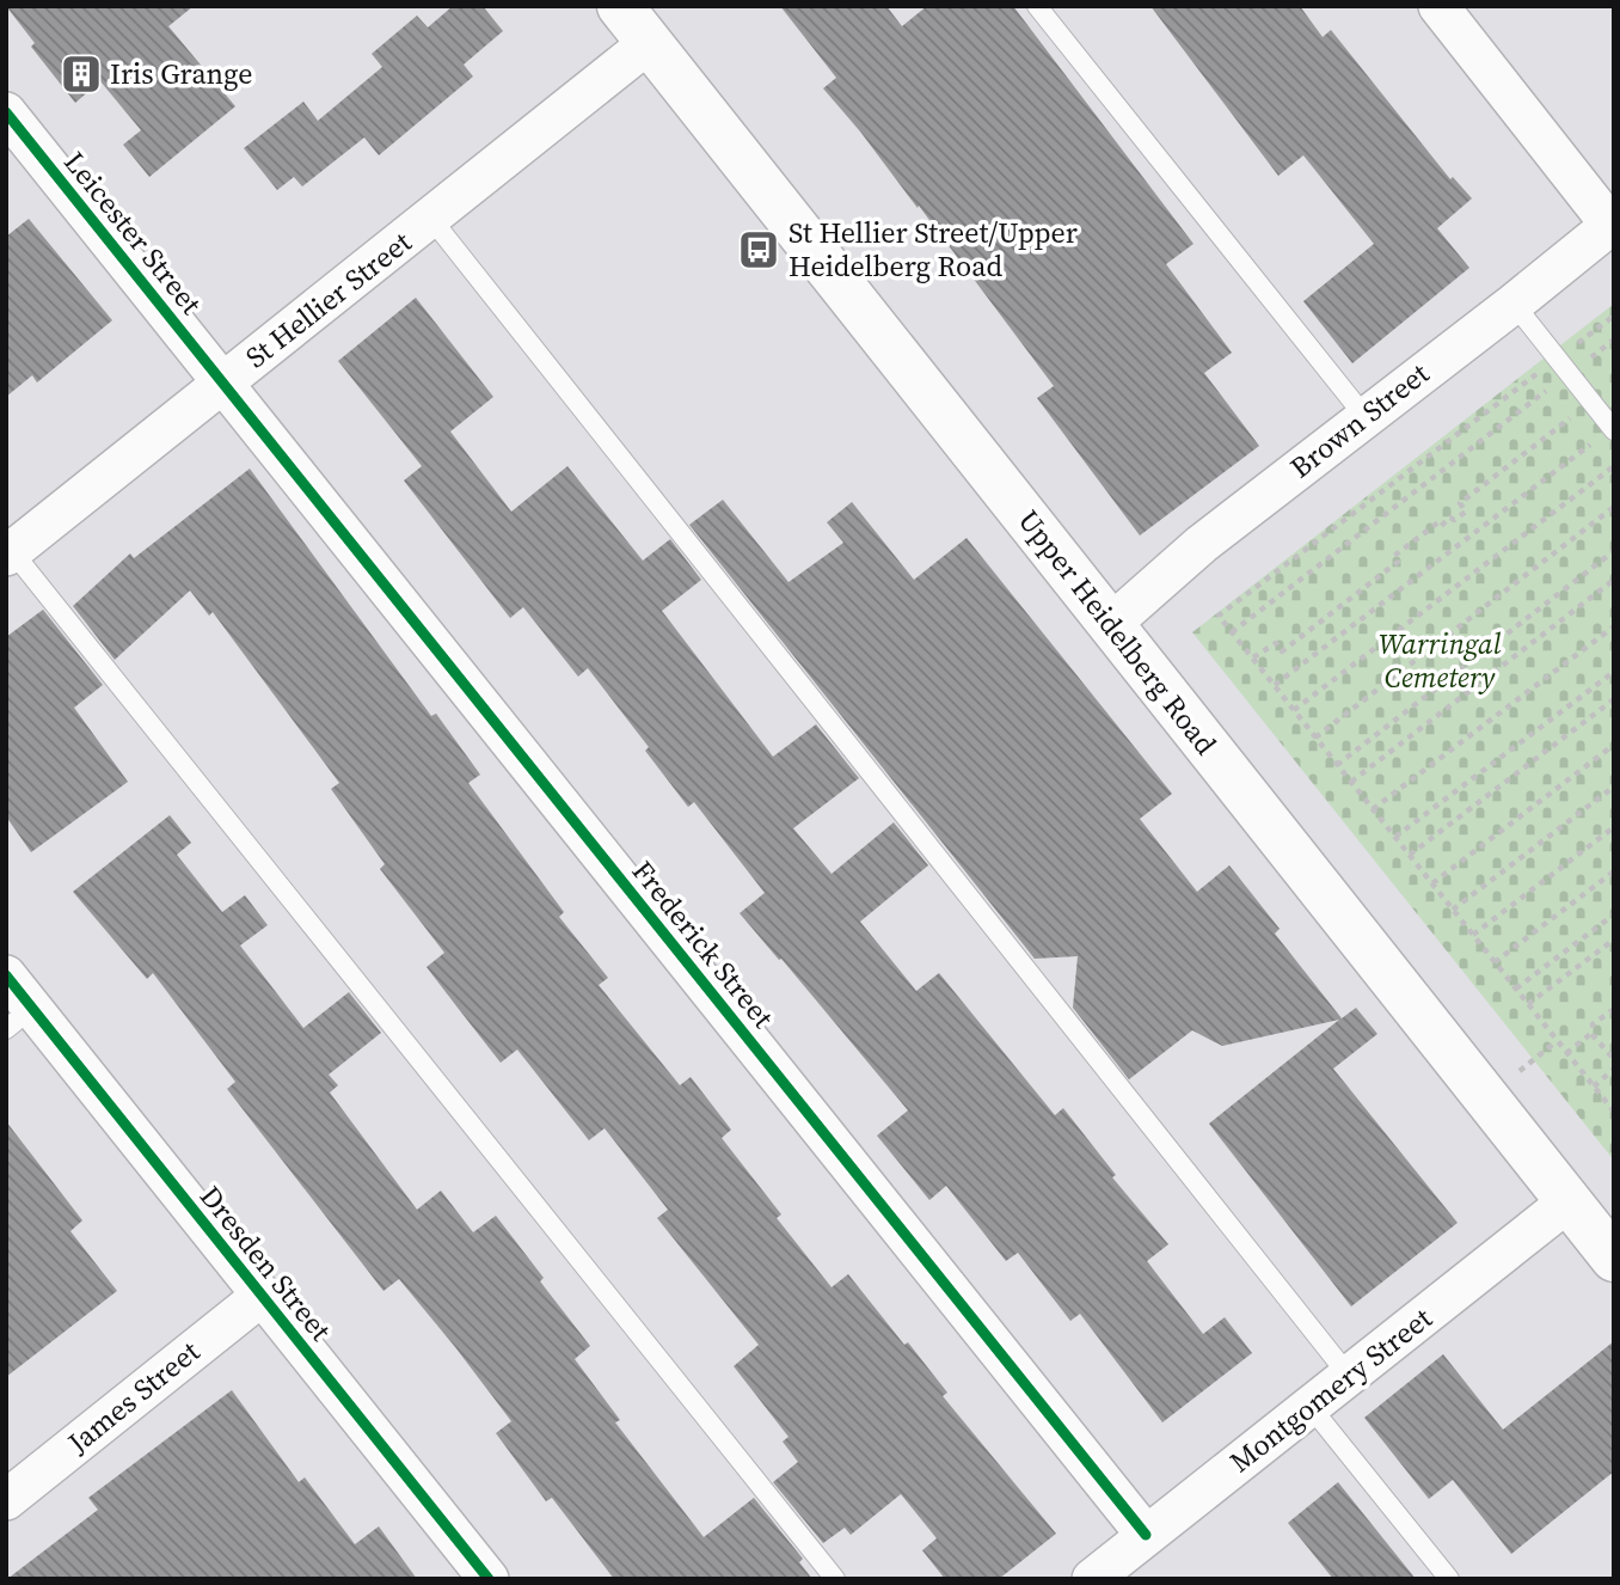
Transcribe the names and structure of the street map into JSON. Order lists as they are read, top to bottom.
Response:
{
  "streets": {
    "main road": ["Upper Heidelberg Road"],
    "street": [
      "Leicester Street",
      "St Hellier Street",
      "Brown Street",
      "Frederick Street",
      "Dresden Street",
      "Montgomery Street",
      "James Street"
    ]
  },
  "crossings": [
    ["Leicester Street", "St Hellier Street"],
    ["Leicester Street", "Frederick Street"],
    ["St Hellier Street", "Upper Heidelberg Road"],
    ["St Hellier Street", "Frederick Street"],
    ["Brown Street", "Upper Heidelberg Road"],
    ["Upper Heidelberg Road", "Montgomery Street"],
    ["Frederick Street", "Montgomery Street"],
    ["Dresden Street", "James Street"]
  ],
  "parks": ["Warringal Cemetery"],
  "places": {
    "building": ["Iris Grange"],
    "bus stop": ["St Hellier Street/Upper Heidelberg Road"]
  }
}
